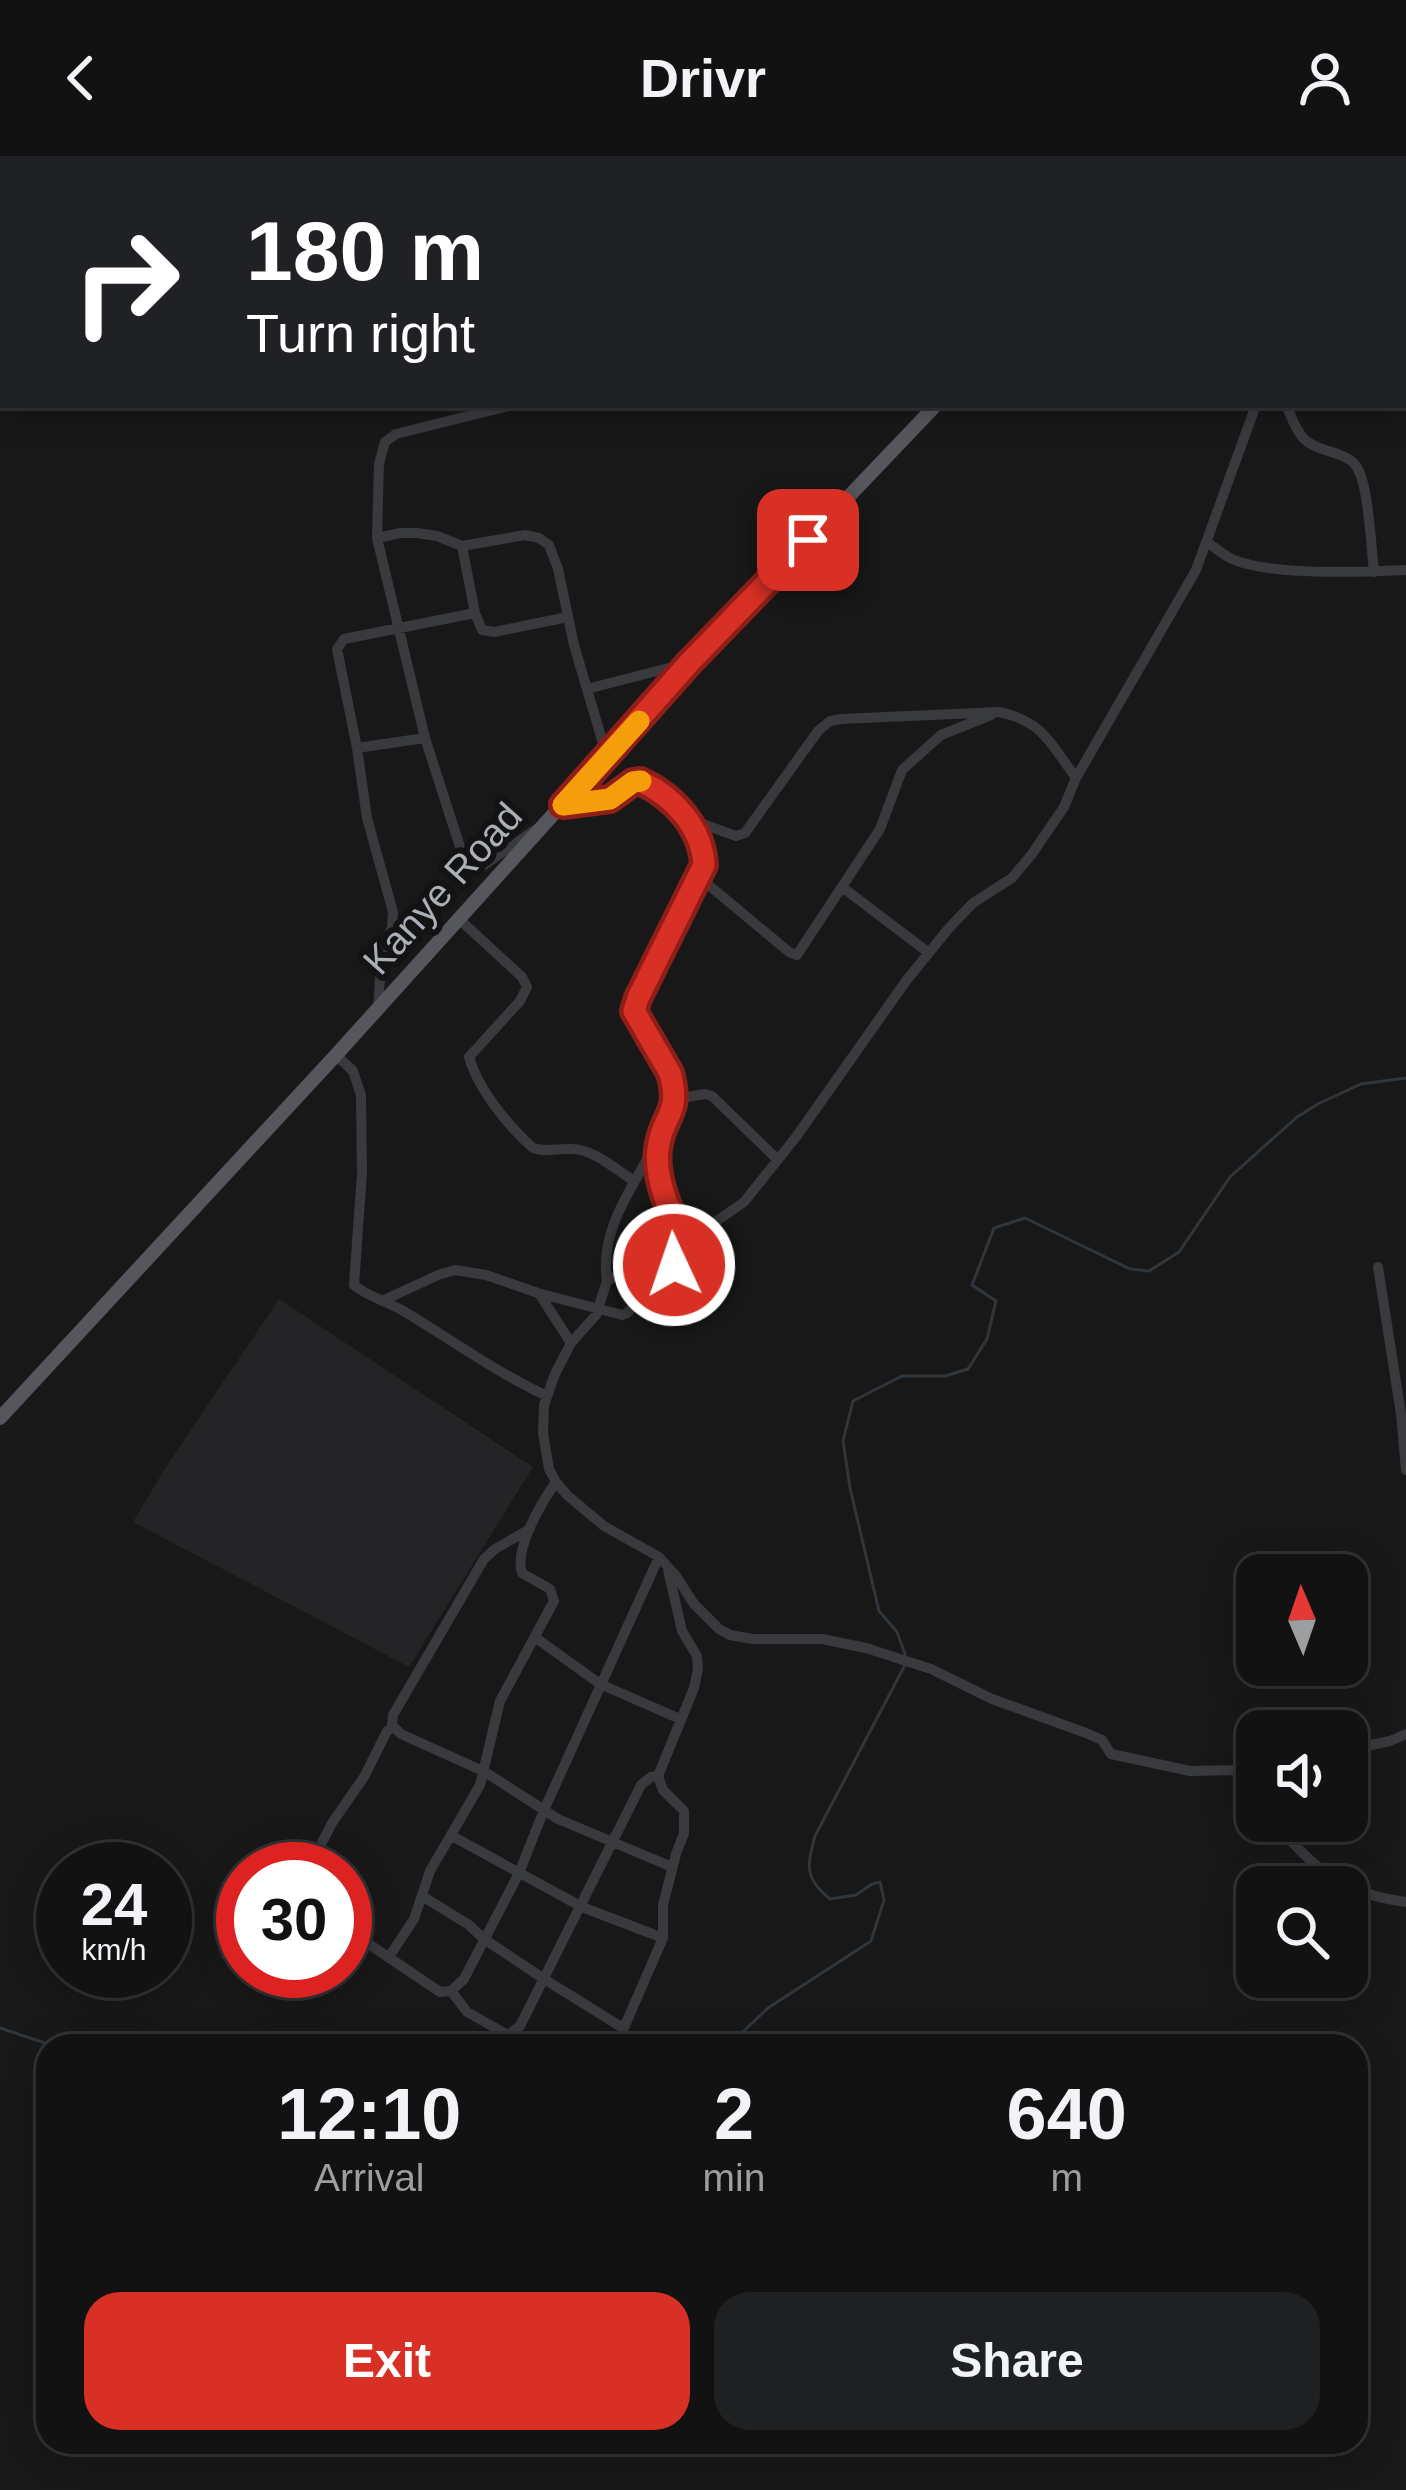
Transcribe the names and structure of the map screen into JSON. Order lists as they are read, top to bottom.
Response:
{
  "streets": {
    "main road": ["Kanye Road"]
  },
  "north": "top",
  "page": {
    "header": "Drivr",
    "turn": ["180 m", "Turn right"],
    "speed": "24 km/h",
    "limit": "30",
    "eta": [
      "12:10",
      "Arrival",
      "2",
      "min",
      "640",
      "m"
    ],
    "buttons": ["Exit", "Share"]
  }
}
